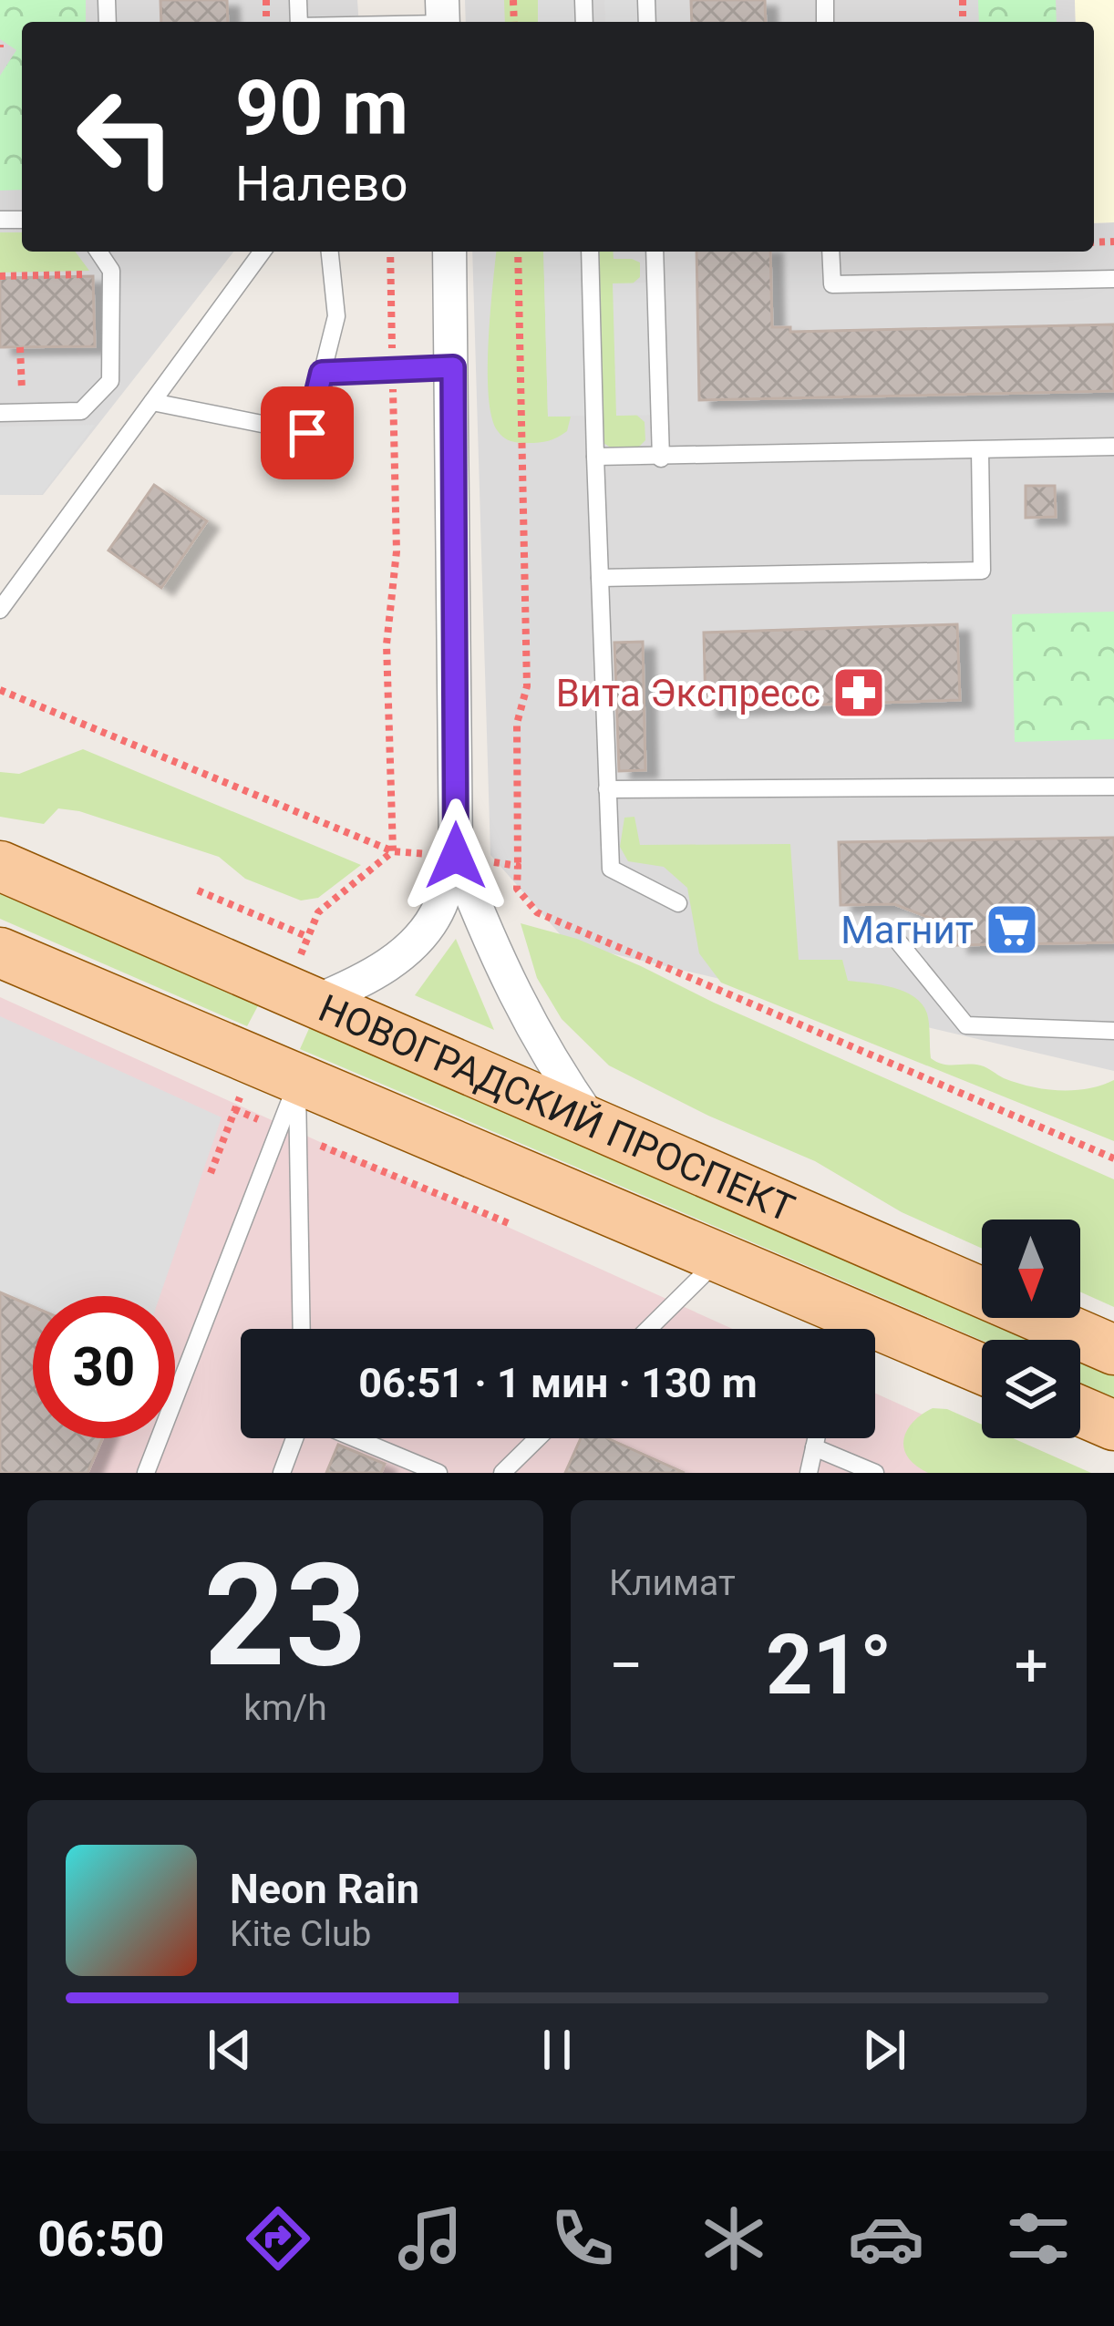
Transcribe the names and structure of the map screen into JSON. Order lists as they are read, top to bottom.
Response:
{
  "streets": {
    "main road": ["НОВОГРАДСКИЙ ПРОСПЕКТ"]
  },
  "places": {
    "pharmacy": ["Вита Экспресс"],
    "supermarket": ["Магнит"]
  },
  "north": "bottom",
  "page": {
    "turn": ["90 m", "Налево"],
    "limit": "30",
    "trip": "06:51 · 1 мин · 130 m",
    "tile": [
      ["23", "km/h"],
      "Климат"
    ],
    "heat": ["−", "21°", "+"],
    "song": ["Neon Rain", "Kite Club"],
    "tabs": "06:50"
  }
}
